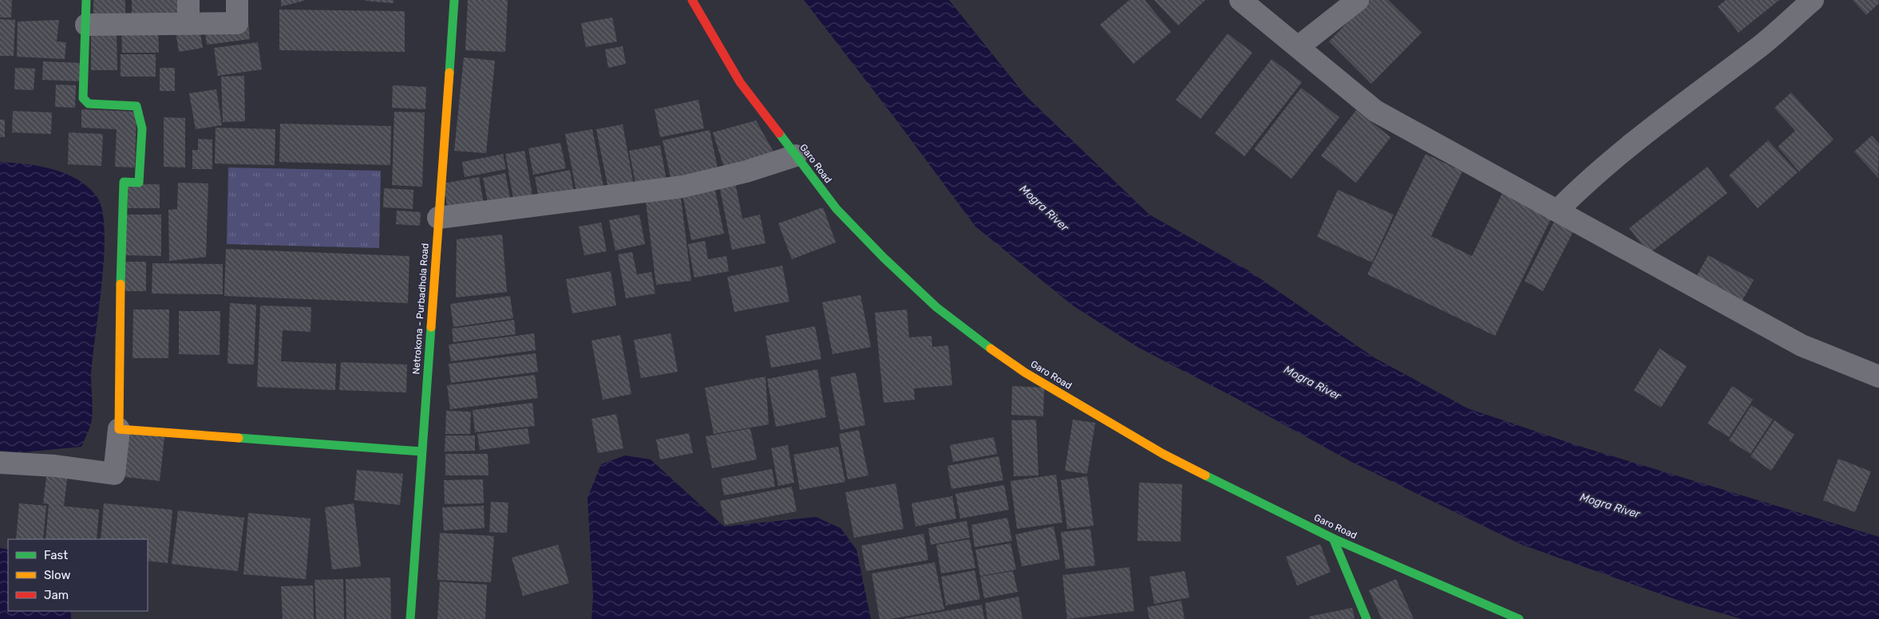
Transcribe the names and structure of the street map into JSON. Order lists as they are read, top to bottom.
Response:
{
  "streets": {
    "street": ["Garo Road", "Netrokona - Purbadhola Road"]
  },
  "water": ["Mogra River"],
  "legend": ["Fast", "Slow", "Jam"]
}
